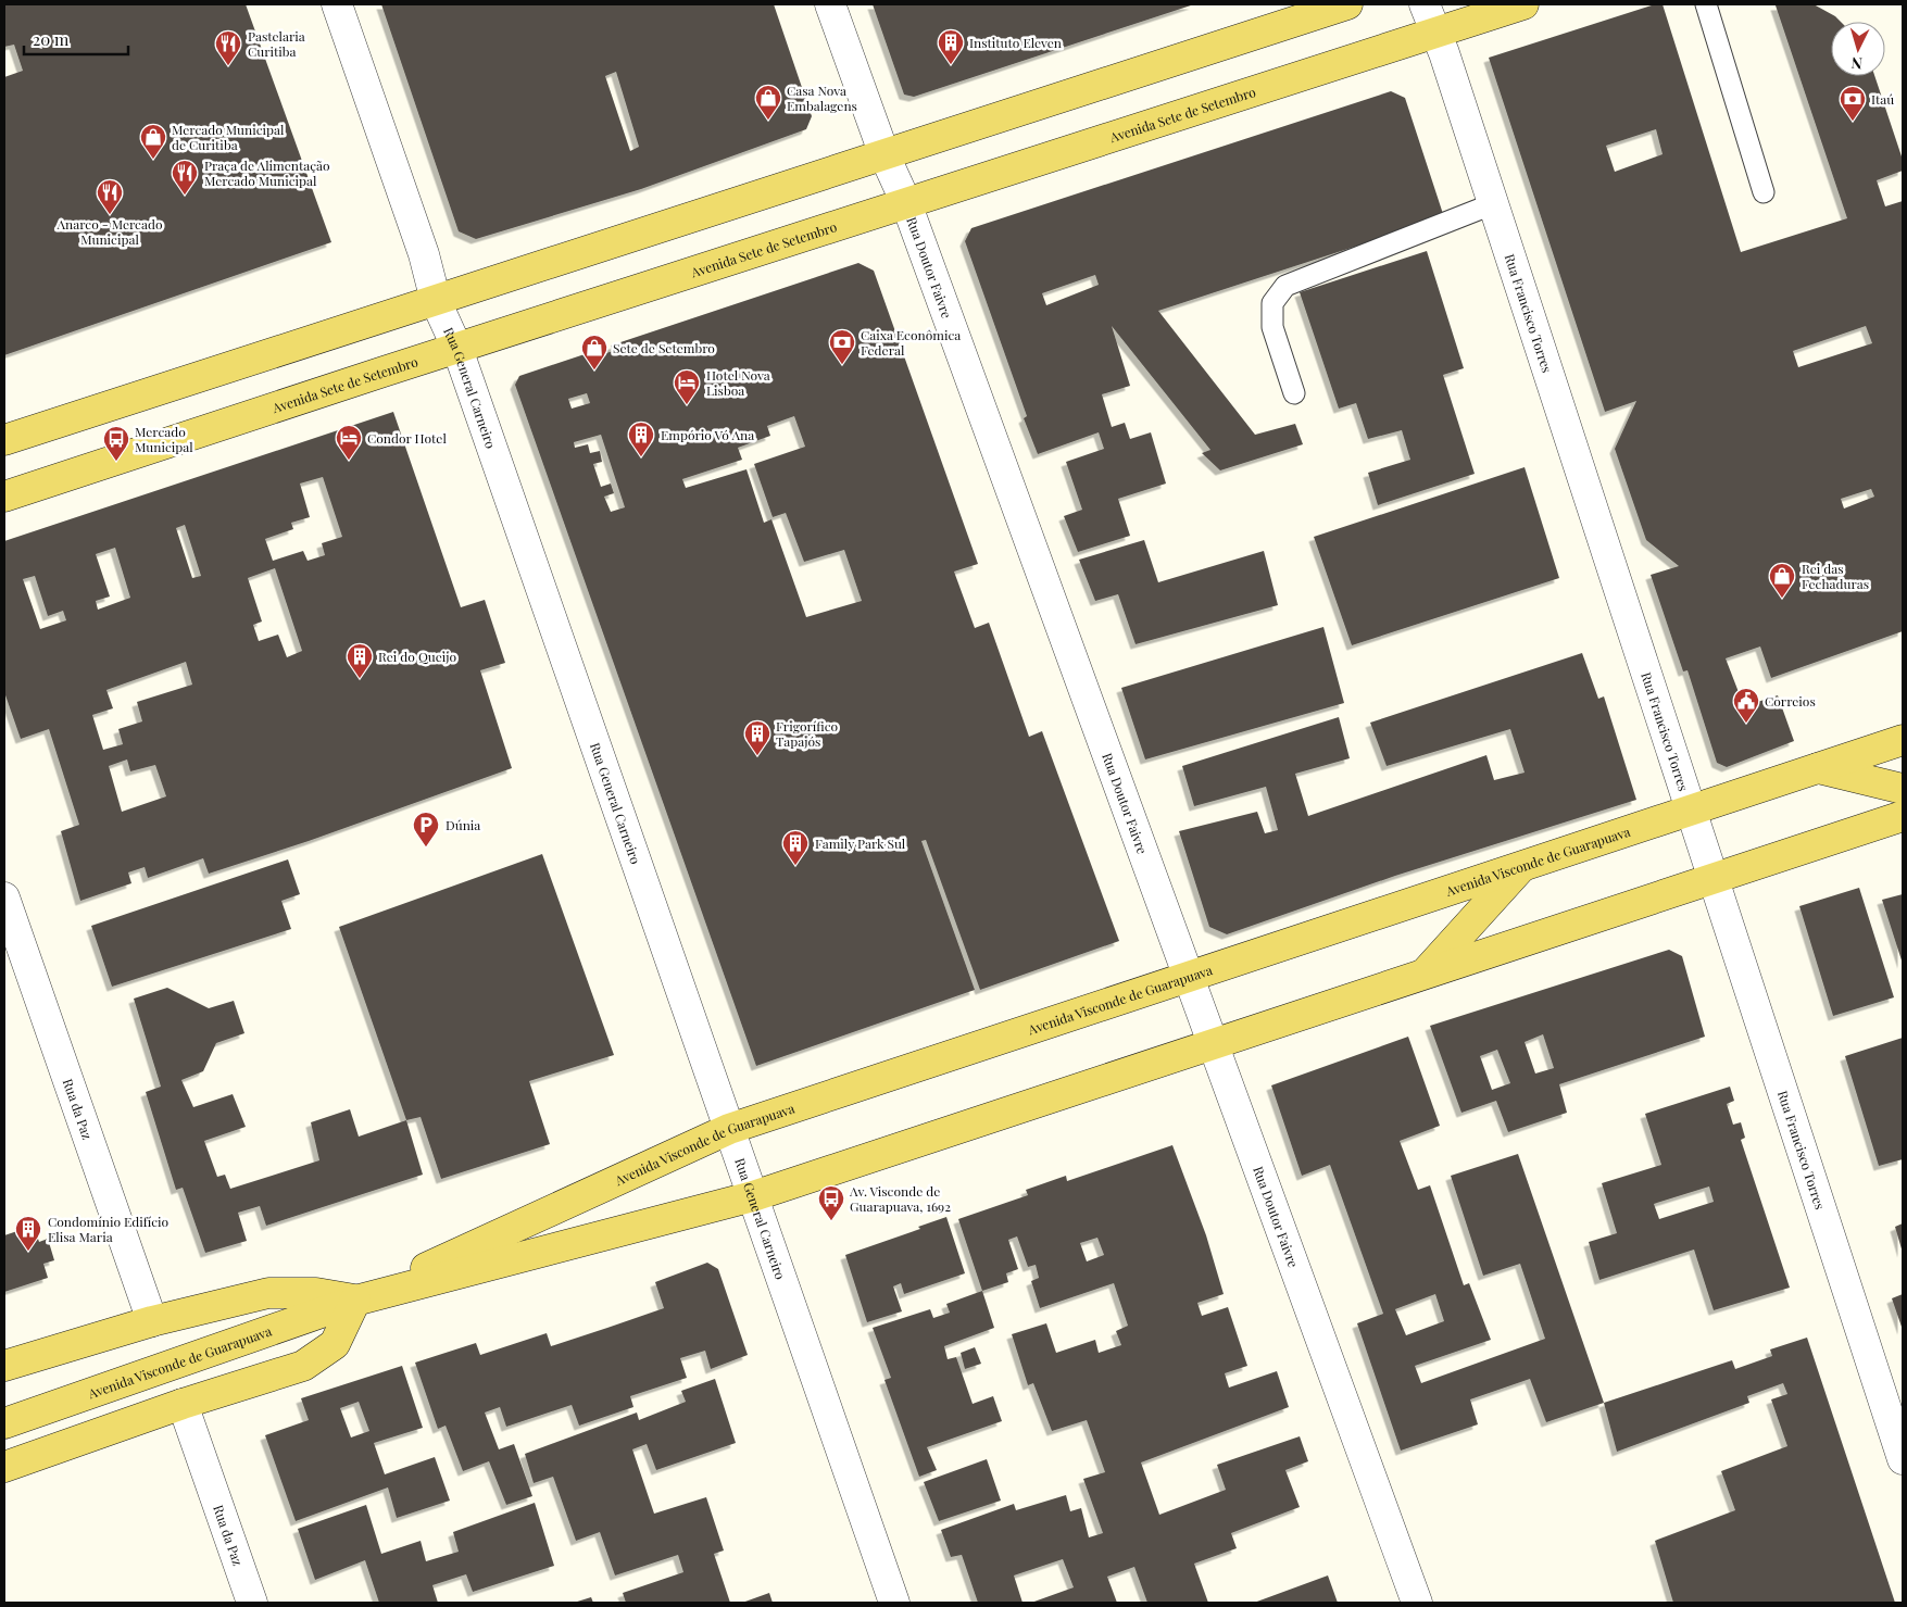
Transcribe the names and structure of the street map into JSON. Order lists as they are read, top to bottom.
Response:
{
  "streets": {
    "main road": ["Avenida Sete de Setembro", "Avenida Visconde de Guarapuava"],
    "street": [
      "Rua Doutor Faivre",
      "Rua Francisco Torres",
      "Rua General Carneiro",
      "Rua da Paz"
    ]
  },
  "crossings": [
    ["Avenida Sete de Setembro", "Rua Doutor Faivre"],
    ["Avenida Sete de Setembro", "Rua Francisco Torres"],
    ["Avenida Sete de Setembro", "Rua General Carneiro"],
    ["Rua Doutor Faivre", "Avenida Visconde de Guarapuava"],
    ["Rua Francisco Torres", "Avenida Visconde de Guarapuava"],
    ["Rua General Carneiro", "Avenida Visconde de Guarapuava"]
  ],
  "places": {
    "building": [
      "Instituto Eleven",
      "Empório Vó Ana",
      "Rei do Queijo",
      "Frigorífico Tapajós",
      "Family Park Sul",
      "Condomínio Edifício Elisa Maria"
    ],
    "restaurant": ["Pastelaria Curitiba", "Praça de Alimentação Mercado Municipal", "Anarco - Mercado Municipal"],
    "shop": [
      "Casa Nova Embalagens",
      "Mercado Municipal de Curitiba",
      "Sete de Setembro",
      "Rei das Fechaduras"
    ],
    "bank": ["Itaú", "Caixa Econômica Federal"],
    "hotel": ["Hotel Nova Lisboa", "Condor Hotel"],
    "bus stop": ["Mercado Municipal", "Av. Visconde de Guarapuava, 1692"],
    "public building": ["Correios"],
    "parking": ["Dúnia"]
  },
  "scale_bar": "20 m",
  "north": "bottom"
}
